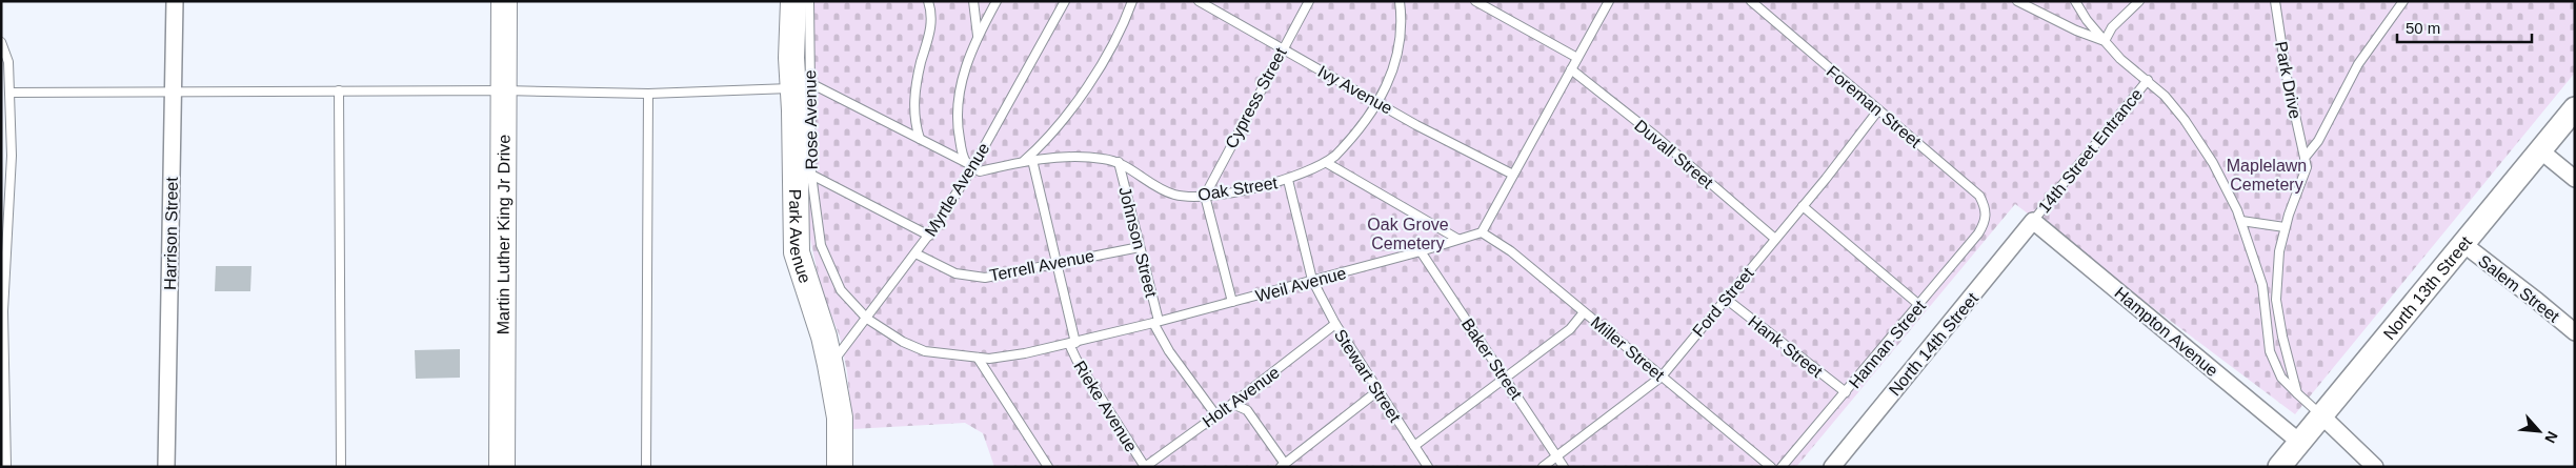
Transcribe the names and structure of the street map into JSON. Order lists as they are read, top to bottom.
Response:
{
  "streets": {
    "main road": ["Martin Luther King Jr Drive", "Park Avenue", "North 13th Street"],
    "street": [
      "Harrison Street",
      "Salem Street",
      "Hampton Avenue",
      "North 14th Street"
    ],
    "lane": [
      "Park Drive",
      "Ivy Avenue",
      "Cypress Street",
      "Foreman Street",
      "Rose Avenue",
      "14th Street Entrance",
      "Duvall Street",
      "Oak Street",
      "Myrtle Avenue",
      "Johnson Street",
      "Terrell Avenue",
      "Weil Avenue",
      "Ford Street",
      "Hannan Street",
      "Hank Street",
      "Miller Street",
      "Baker Street",
      "Stewart Street",
      "Holt Avenue",
      "Rieke Avenue"
    ]
  },
  "crossings": [
    ["Ivy Avenue", "Cypress Street"],
    ["Ivy Avenue", "Oak Street"],
    ["Cypress Street", "Oak Street"],
    ["Foreman Street", "Ford Street"],
    ["Foreman Street", "Hannan Street"],
    ["Rose Avenue", "Oak Street"],
    ["Rose Avenue", "Myrtle Avenue"],
    ["Rose Avenue", "Park Avenue"],
    ["Rose Avenue", "Weil Avenue"],
    ["14th Street Entrance", "Hampton Avenue"],
    ["14th Street Entrance", "North 14th Street"],
    ["Duvall Street", "Ford Street"],
    ["Oak Street", "Myrtle Avenue"],
    ["Oak Street", "Park Avenue"],
    ["Oak Street", "Johnson Street"],
    ["Oak Street", "Stewart Street"],
    ["Oak Street", "Rieke Avenue"],
    ["Myrtle Avenue", "Park Avenue"],
    ["Myrtle Avenue", "Terrell Avenue"],
    ["Myrtle Avenue", "Weil Avenue"],
    ["Johnson Street", "Terrell Avenue"],
    ["Johnson Street", "Weil Avenue"],
    ["Johnson Street", "Holt Avenue"],
    ["Terrell Avenue", "Rieke Avenue"],
    ["Weil Avenue", "Miller Street"],
    ["Weil Avenue", "Baker Street"],
    ["Weil Avenue", "Stewart Street"],
    ["Weil Avenue", "Rieke Avenue"],
    ["North 13th Street", "Salem Street"],
    ["North 13th Street", "Hampton Avenue"],
    ["Ford Street", "Hank Street"],
    ["Ford Street", "Miller Street"],
    ["Ford Street", "Baker Street"],
    ["Hampton Avenue", "North 14th Street"],
    ["Hannan Street", "Hank Street"],
    ["Stewart Street", "Holt Avenue"],
    ["Holt Avenue", "Rieke Avenue"]
  ],
  "parks": ["Maplelawn Cemetery", "Oak Grove Cemetery"],
  "scale_bar": "50 m",
  "north": "bottom right"
}
